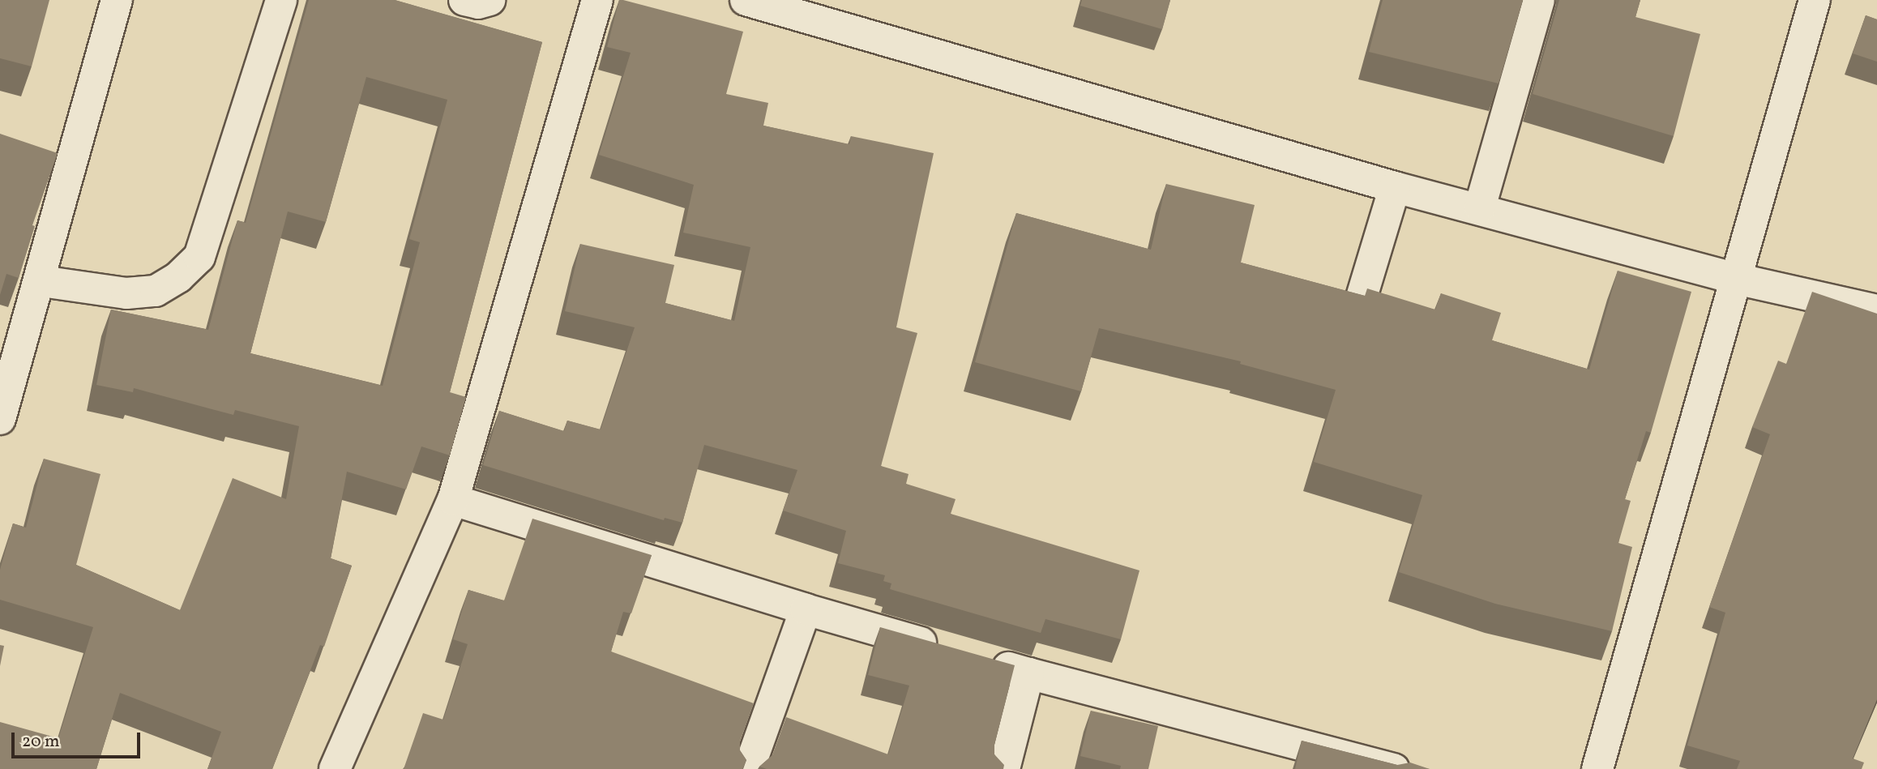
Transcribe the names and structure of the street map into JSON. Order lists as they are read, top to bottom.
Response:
{
  "scale_bar": "20 m"
}
